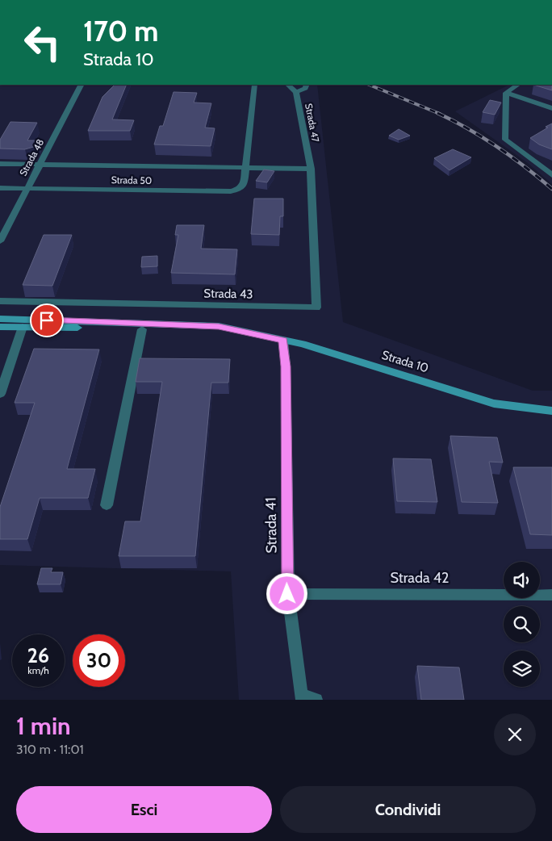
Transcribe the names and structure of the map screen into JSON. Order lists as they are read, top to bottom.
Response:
{
  "streets": {
    "street": [
      "Strada 47",
      "Strada 48",
      "Strada 50",
      "Strada 43",
      "Strada 10",
      "Strada 41",
      "Strada 42"
    ]
  },
  "crossings": [
    ["Strada 47", "Strada 50"],
    ["Strada 47", "Strada 43"],
    ["Strada 48", "Strada 50"],
    ["Strada 50", "Strada 43"],
    ["Strada 10", "Strada 41"],
    ["Strada 41", "Strada 42"]
  ],
  "page": {
    "turn": ["170 m", "Strada 10"],
    "speed": "26 km/h",
    "limit": "30",
    "heading": ["1 min", "310 m · 11:01"],
    "buttons": ["Esci", "Condividi"]
  }
}
